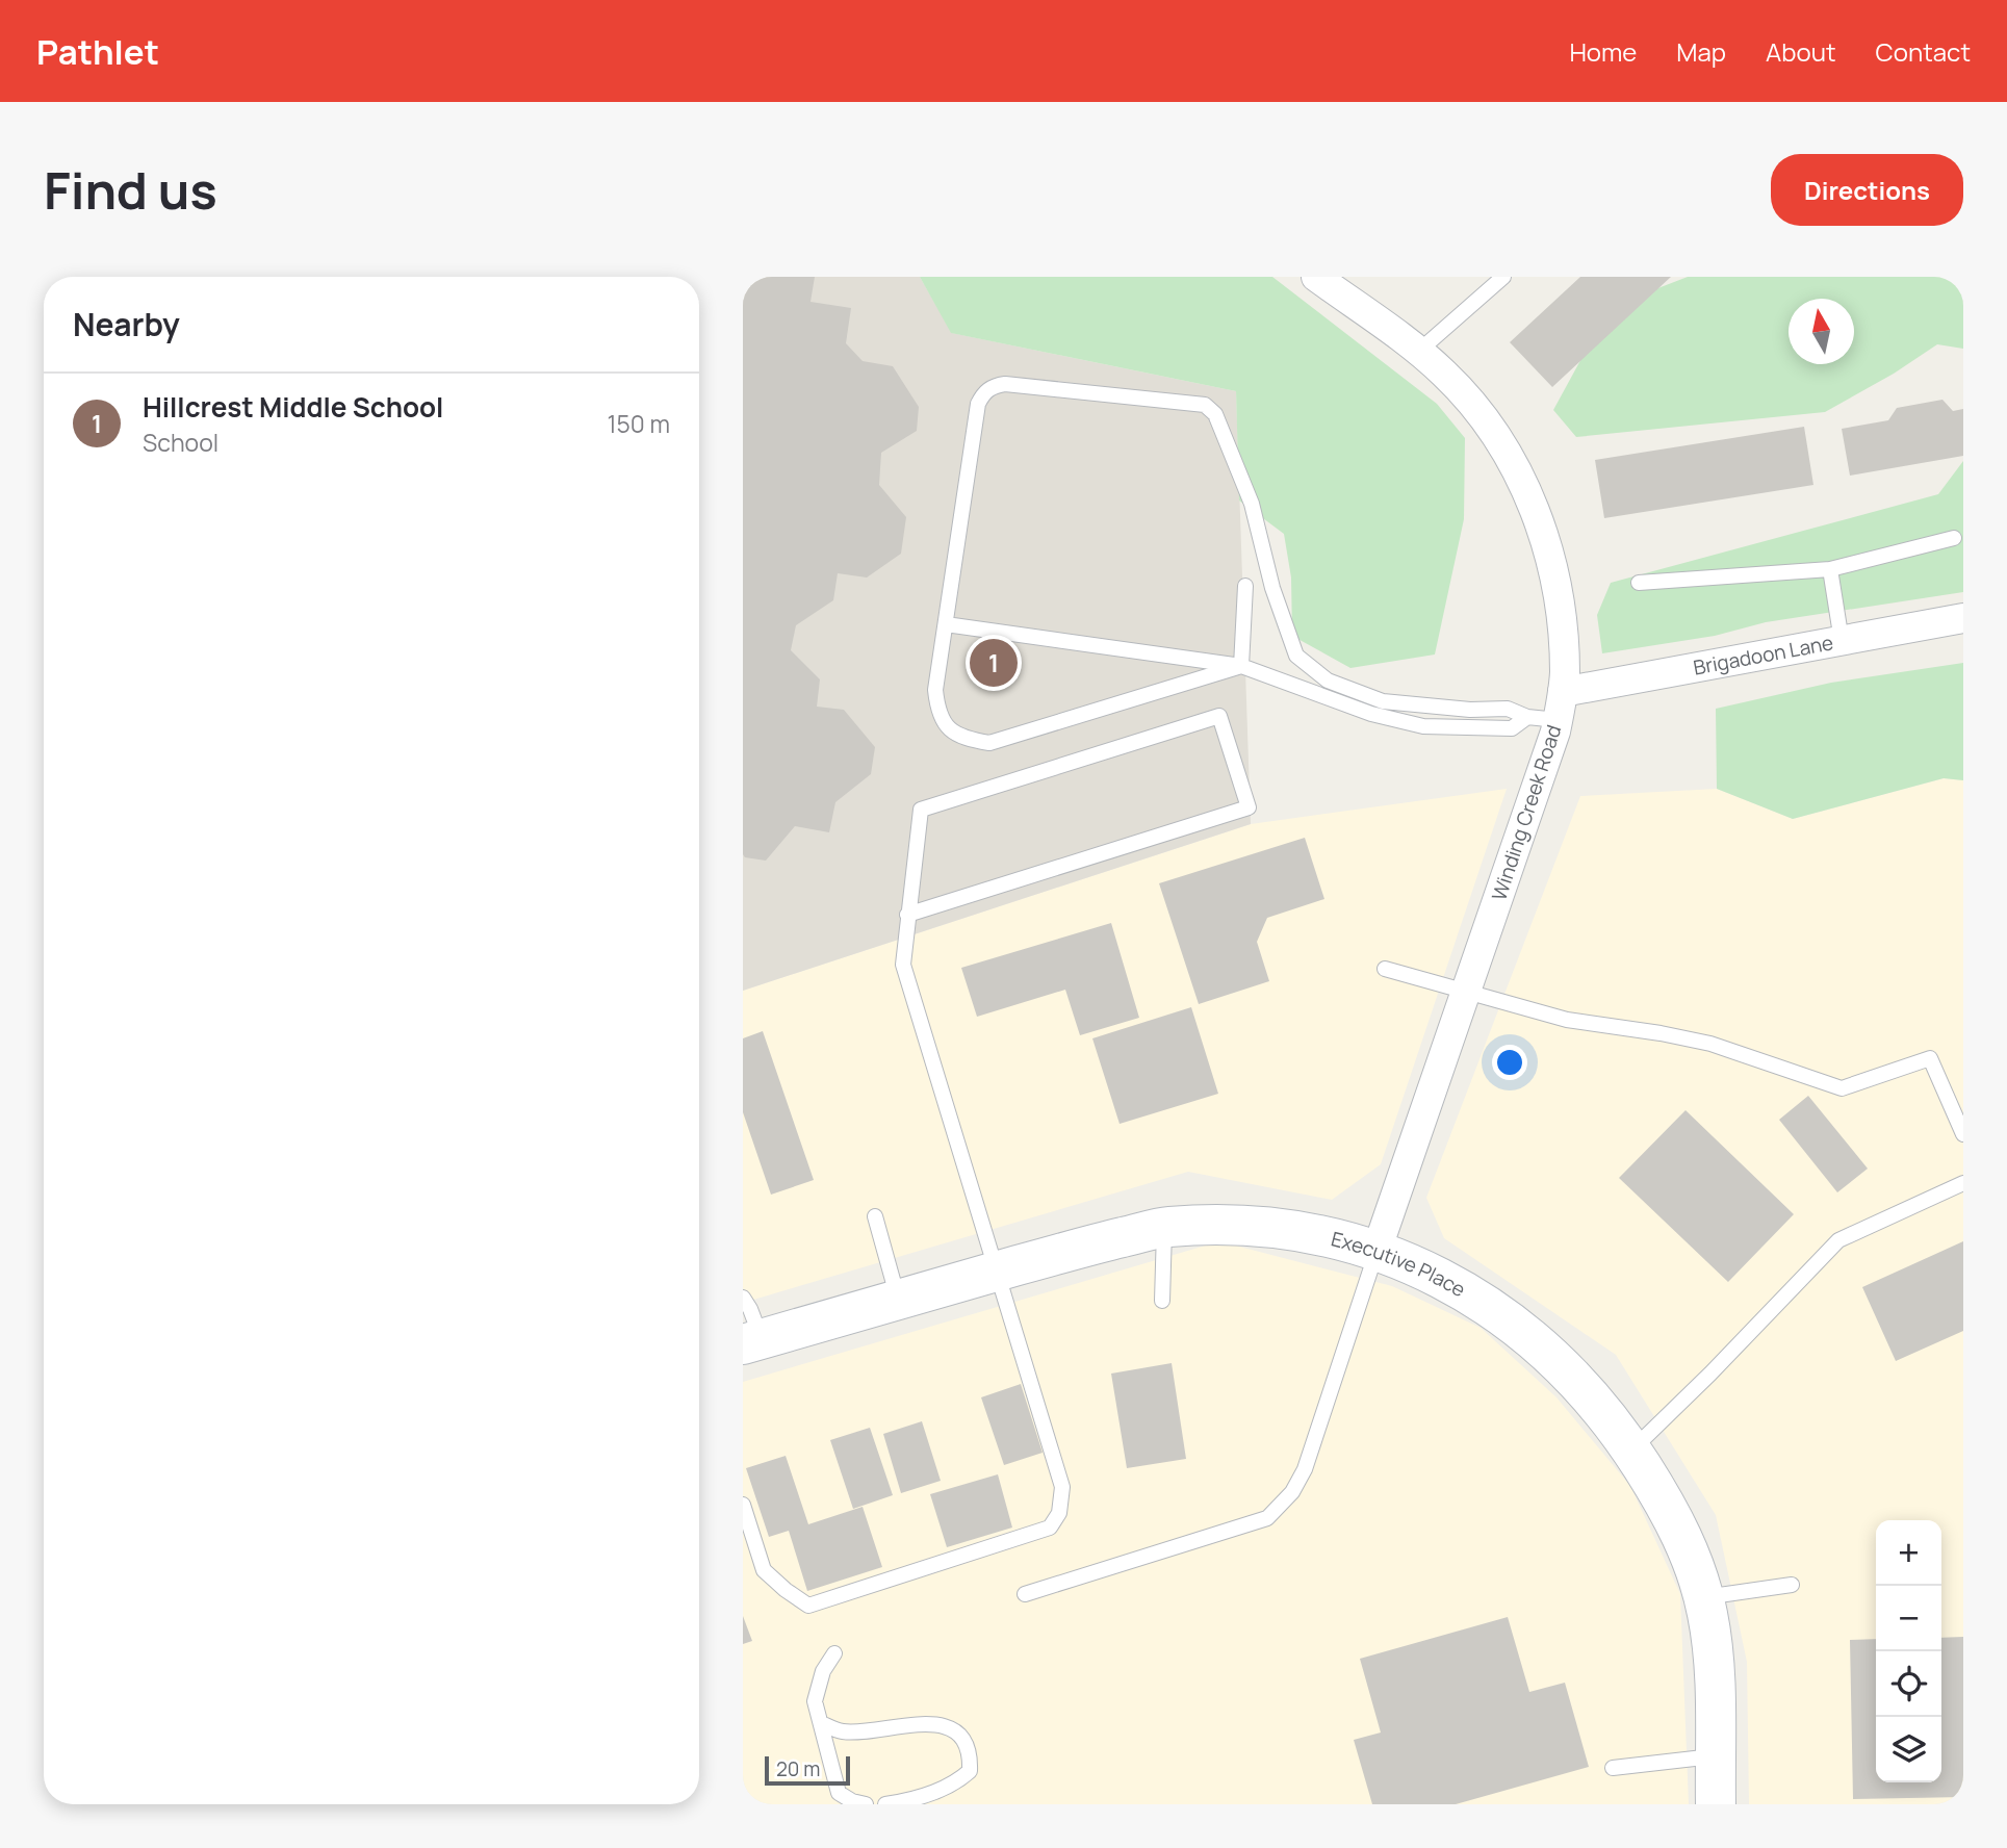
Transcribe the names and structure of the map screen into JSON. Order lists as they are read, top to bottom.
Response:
{
  "streets": {
    "street": ["Brigadoon Lane", "Winding Creek Road", "Executive Place"]
  },
  "crossings": [
    ["Brigadoon Lane", "Winding Creek Road"],
    ["Winding Creek Road", "Executive Place"]
  ],
  "scale_bar": "20 m",
  "north": "top",
  "page": {
    "header": "Pathlet",
    "nav": [
      "Home",
      "Map",
      "About",
      "Contact"
    ],
    "buttons": "Directions",
    "title": "Find us",
    "heading": "Nearby",
    "list": [
      {
        "mark": "1",
        "name": "Hillcrest Middle School",
        "note": "School",
        "value": "150 m"
      }
    ],
    "pins": "1",
    "map_buttons": ["+", "−"],
    "scale": "20 m"
  }
}
